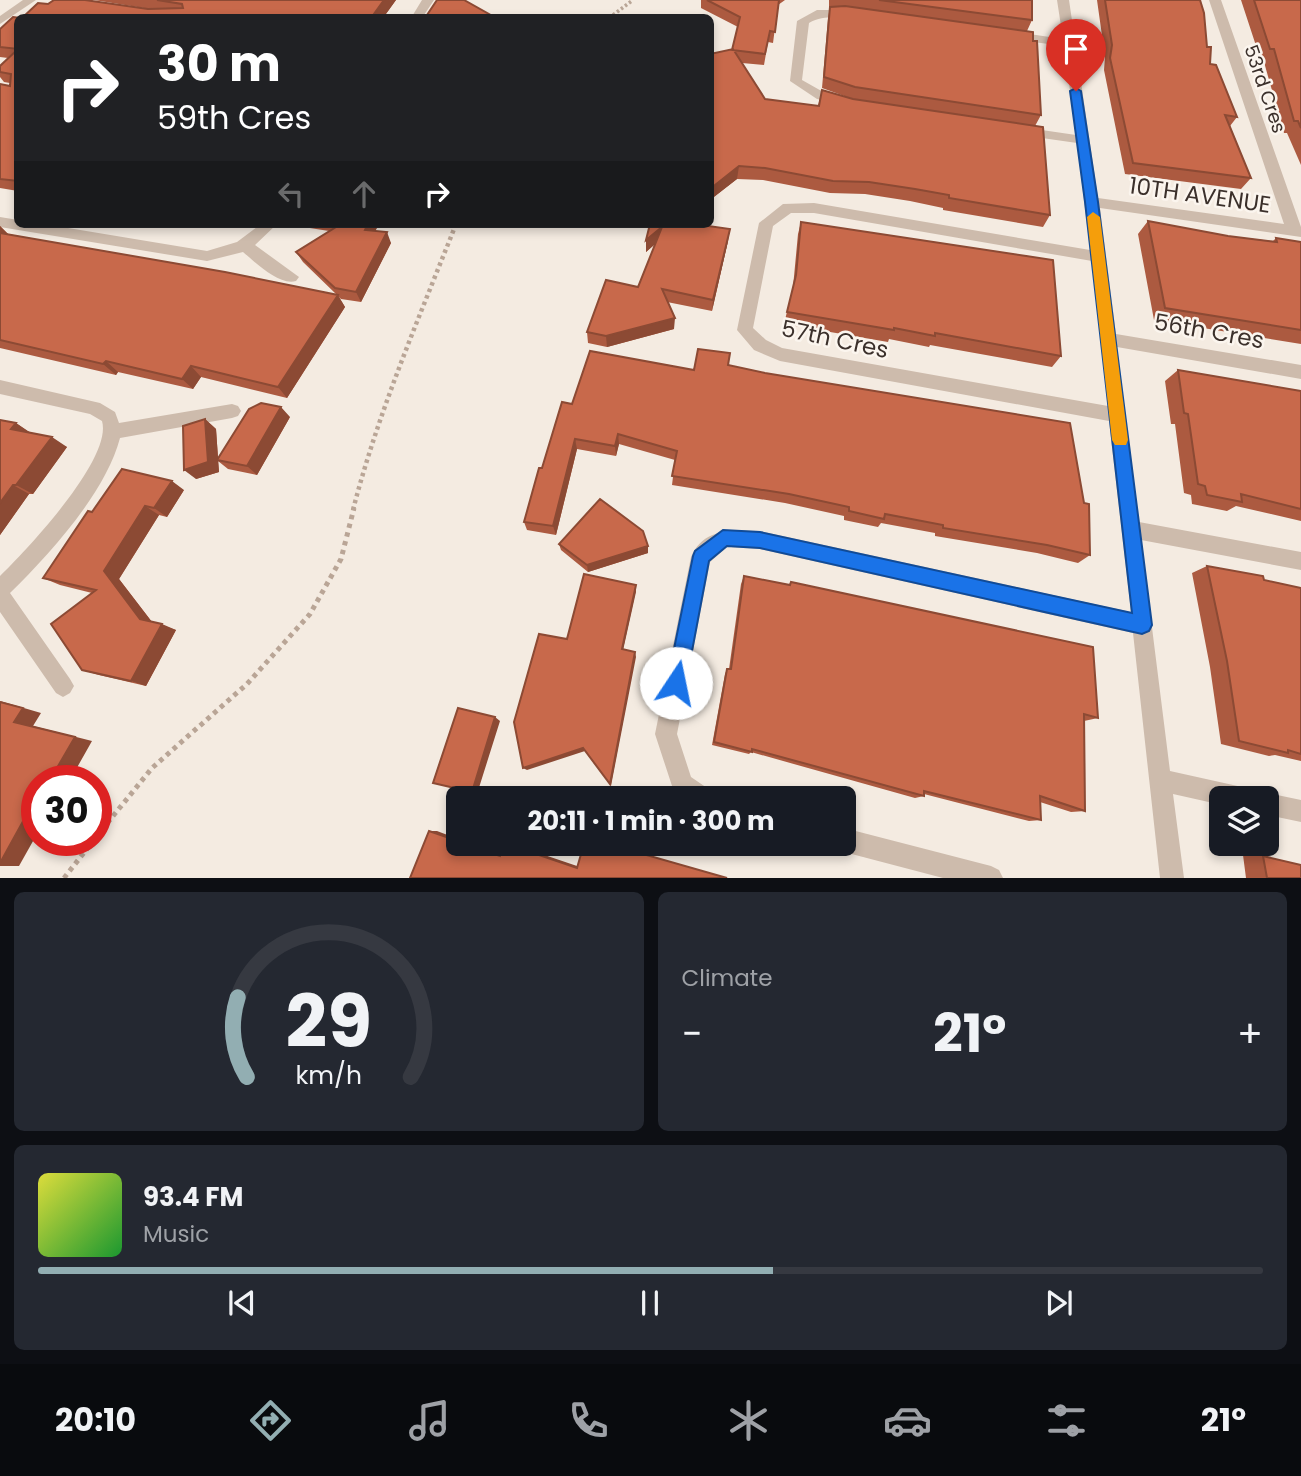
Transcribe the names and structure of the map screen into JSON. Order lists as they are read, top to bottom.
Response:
{
  "streets": {
    "street": [
      "53rd Cres",
      "10TH AVENUE",
      "56th Cres",
      "57th Cres"
    ]
  },
  "crossings": [
    ["53rd Cres", "10TH AVENUE"]
  ],
  "page": {
    "turn": ["30 m", "59th Cres"],
    "limit": "30",
    "trip": "20:11 · 1 min · 300 m",
    "tile": "Climate",
    "heat": ["−", "21°", "+"],
    "song": ["93.4 FM", "Music"],
    "tabs": ["20:10", "21°"],
    "gauge": ["29", "km/h"]
  }
}
